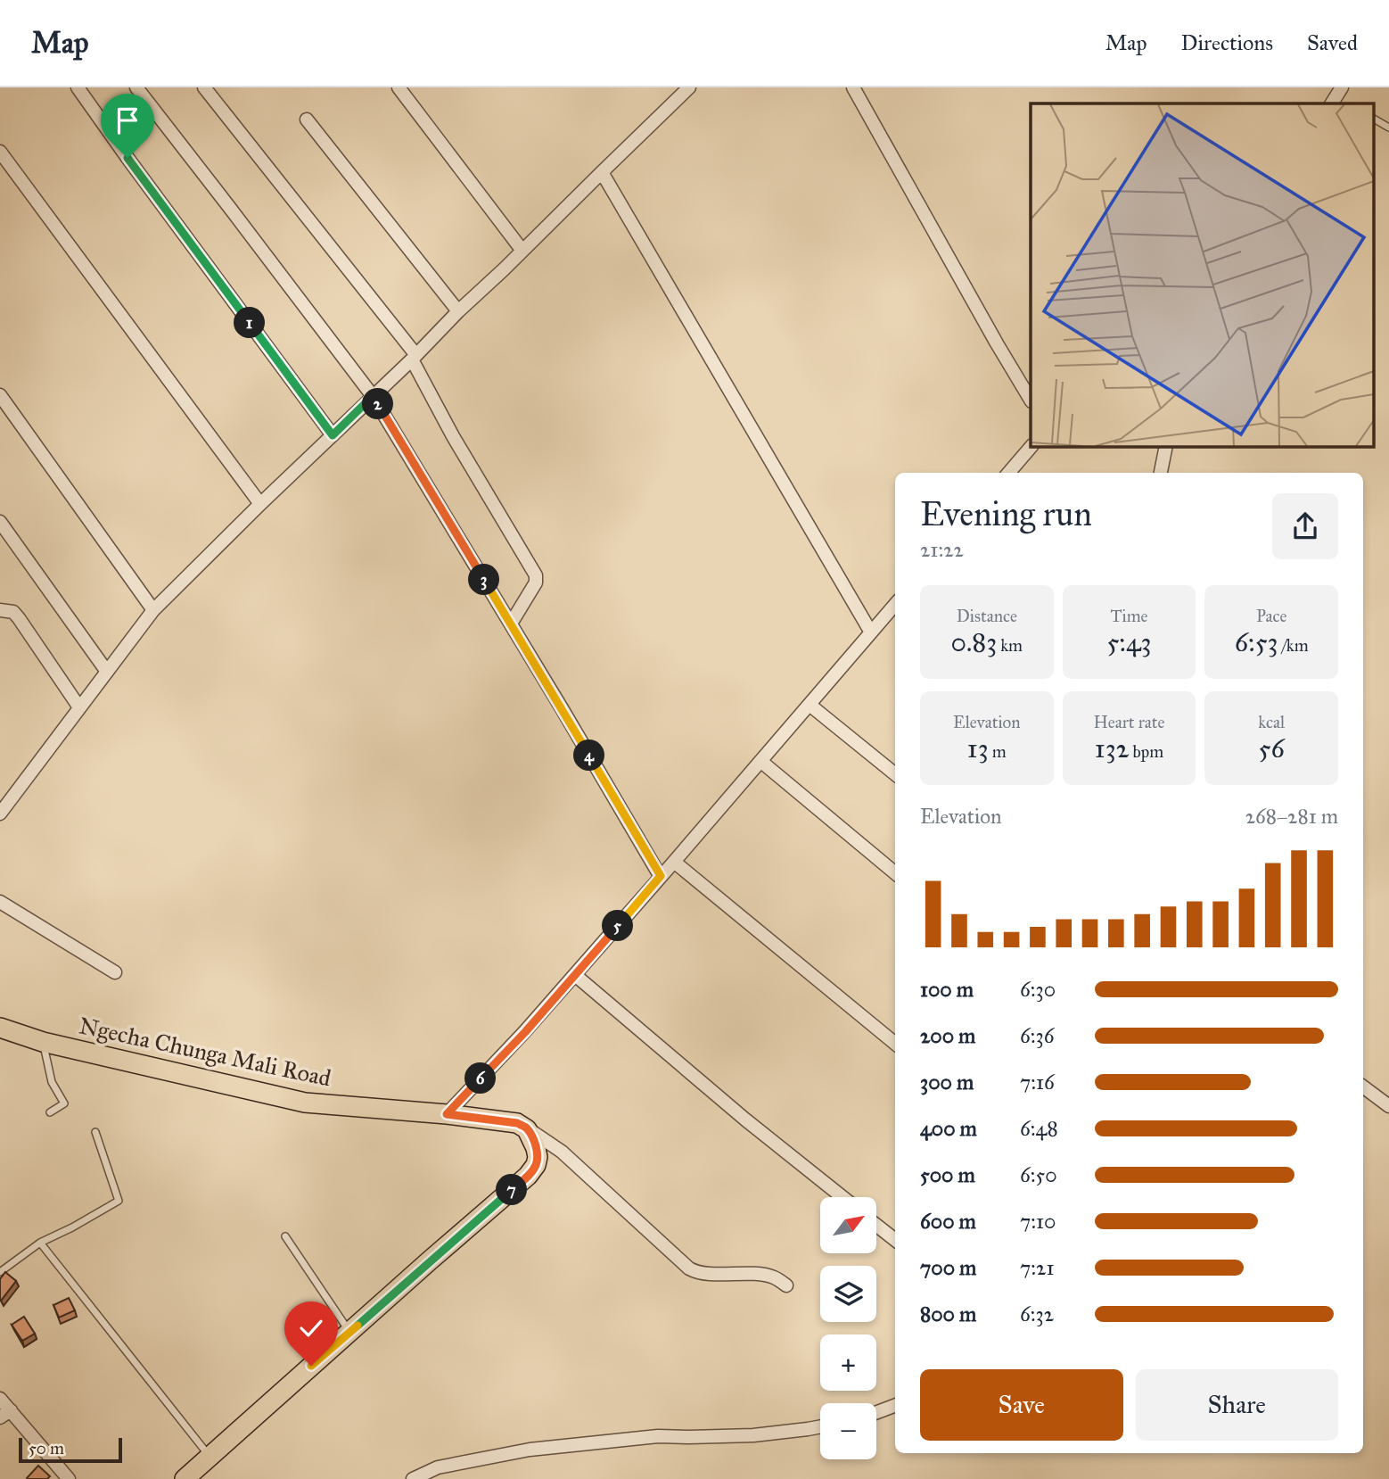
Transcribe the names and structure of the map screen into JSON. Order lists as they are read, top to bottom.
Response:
{
  "streets": {
    "main road": ["Ngecha Chunga Mali Road"]
  },
  "scale_bar": "50 m",
  "north": "top right",
  "page": {
    "header": "Map",
    "nav": ["Map", "Directions", "Saved"],
    "pins": [
      "1",
      "2",
      "3",
      "4",
      "5",
      "6",
      "7"
    ],
    "heading": ["Evening run", "21:22"],
    "stats": [
      ["Distance", "0.83 km"],
      ["Time", "5:43"],
      ["Pace", "6:53 /km"],
      ["Elevation", "13 m"],
      ["Heart rate", "132 bpm"],
      ["kcal", "56"]
    ],
    "chart": ["Elevation", "268–281 m"],
    "list": [
      {
        "name": "100 m",
        "note": "6:30"
      },
      {
        "name": "200 m",
        "note": "6:36"
      },
      {
        "name": "300 m",
        "note": "7:16"
      },
      {
        "name": "400 m",
        "note": "6:48"
      },
      {
        "name": "500 m",
        "note": "6:50"
      },
      {
        "name": "600 m",
        "note": "7:10"
      },
      {
        "name": "700 m",
        "note": "7:21"
      },
      {
        "name": "800 m",
        "note": "6:32"
      }
    ],
    "map_buttons": ["+", "−"],
    "buttons": ["Save", "Share"],
    "scale": "50 m"
  }
}
